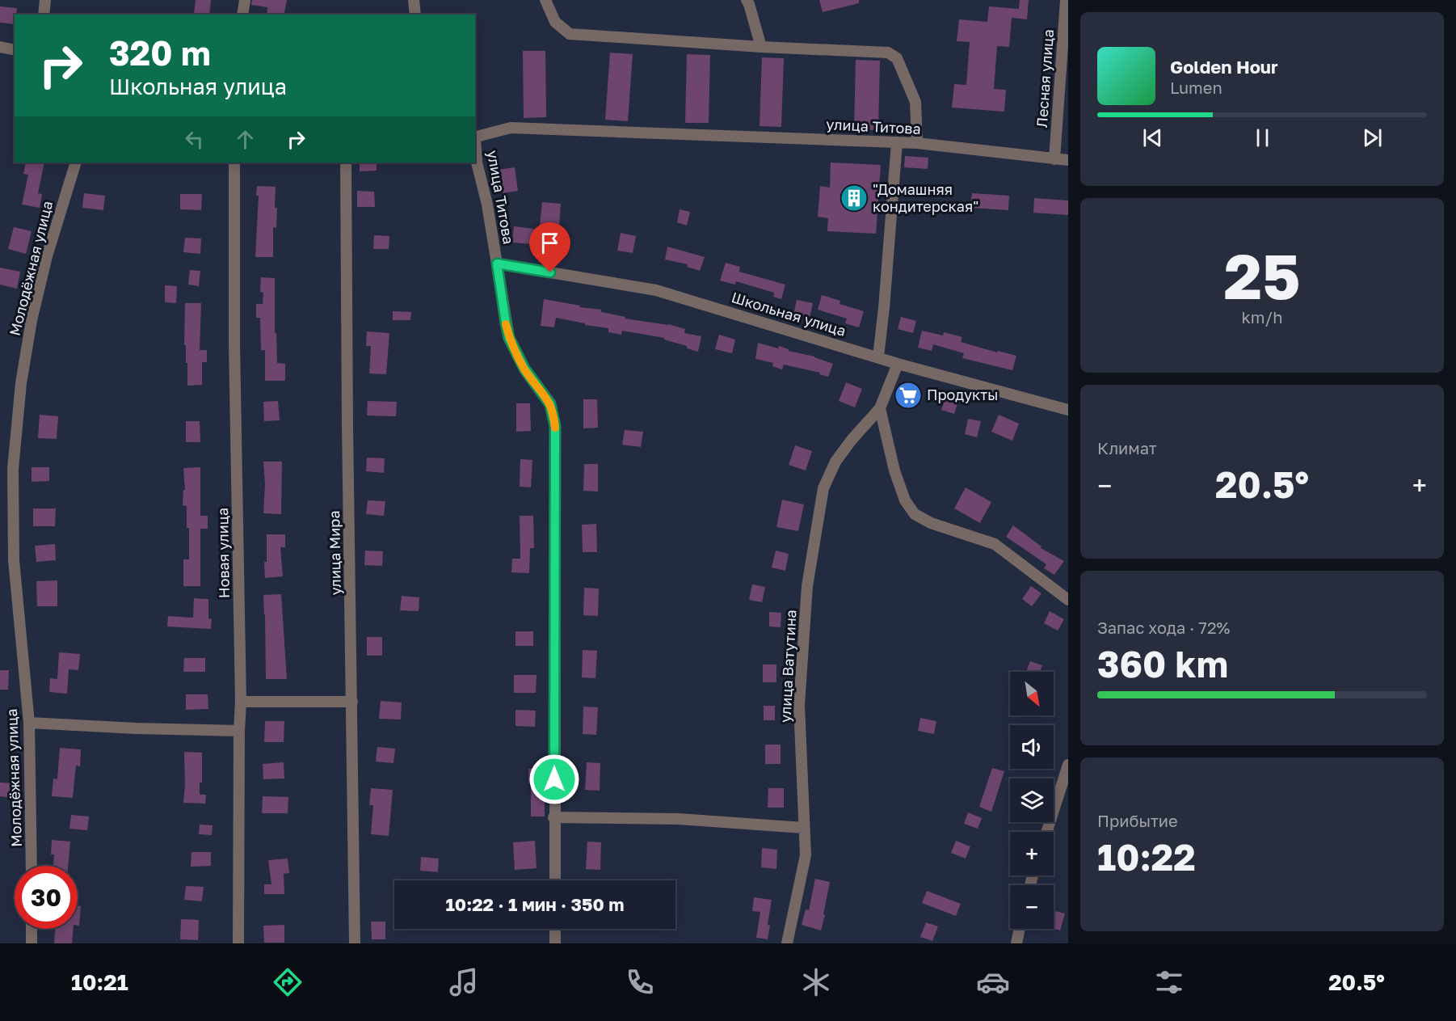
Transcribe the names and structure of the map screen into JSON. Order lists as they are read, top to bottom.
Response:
{
  "streets": {
    "street": [
      "Лесная улица",
      "улица Титова",
      "Молодёжная улица",
      "Школьная улица",
      "Новая улица",
      "улица Мира",
      "улица Ватутина"
    ]
  },
  "crossings": [
    ["Лесная улица", "улица Титова"],
    ["улица Титова", "Школьная улица"]
  ],
  "places": {
    "building": ["\"Домашняя кондитерская\""],
    "supermarket": ["Продукты"]
  },
  "north": "bottom right",
  "page": {
    "turn": ["320 m", "Школьная улица"],
    "song": ["Golden Hour", "Lumen"],
    "tile": [
      ["25", "km/h"],
      "Климат",
      ["Запас хода · 72%", "360 km"],
      ["Прибытие", "10:22"]
    ],
    "heat": ["−", "20.5°", "+"],
    "map_buttons": ["+", "−"],
    "limit": "30",
    "trip": "10:22 · 1 мин · 350 m",
    "tabs": ["10:21", "20.5°"]
  }
}
